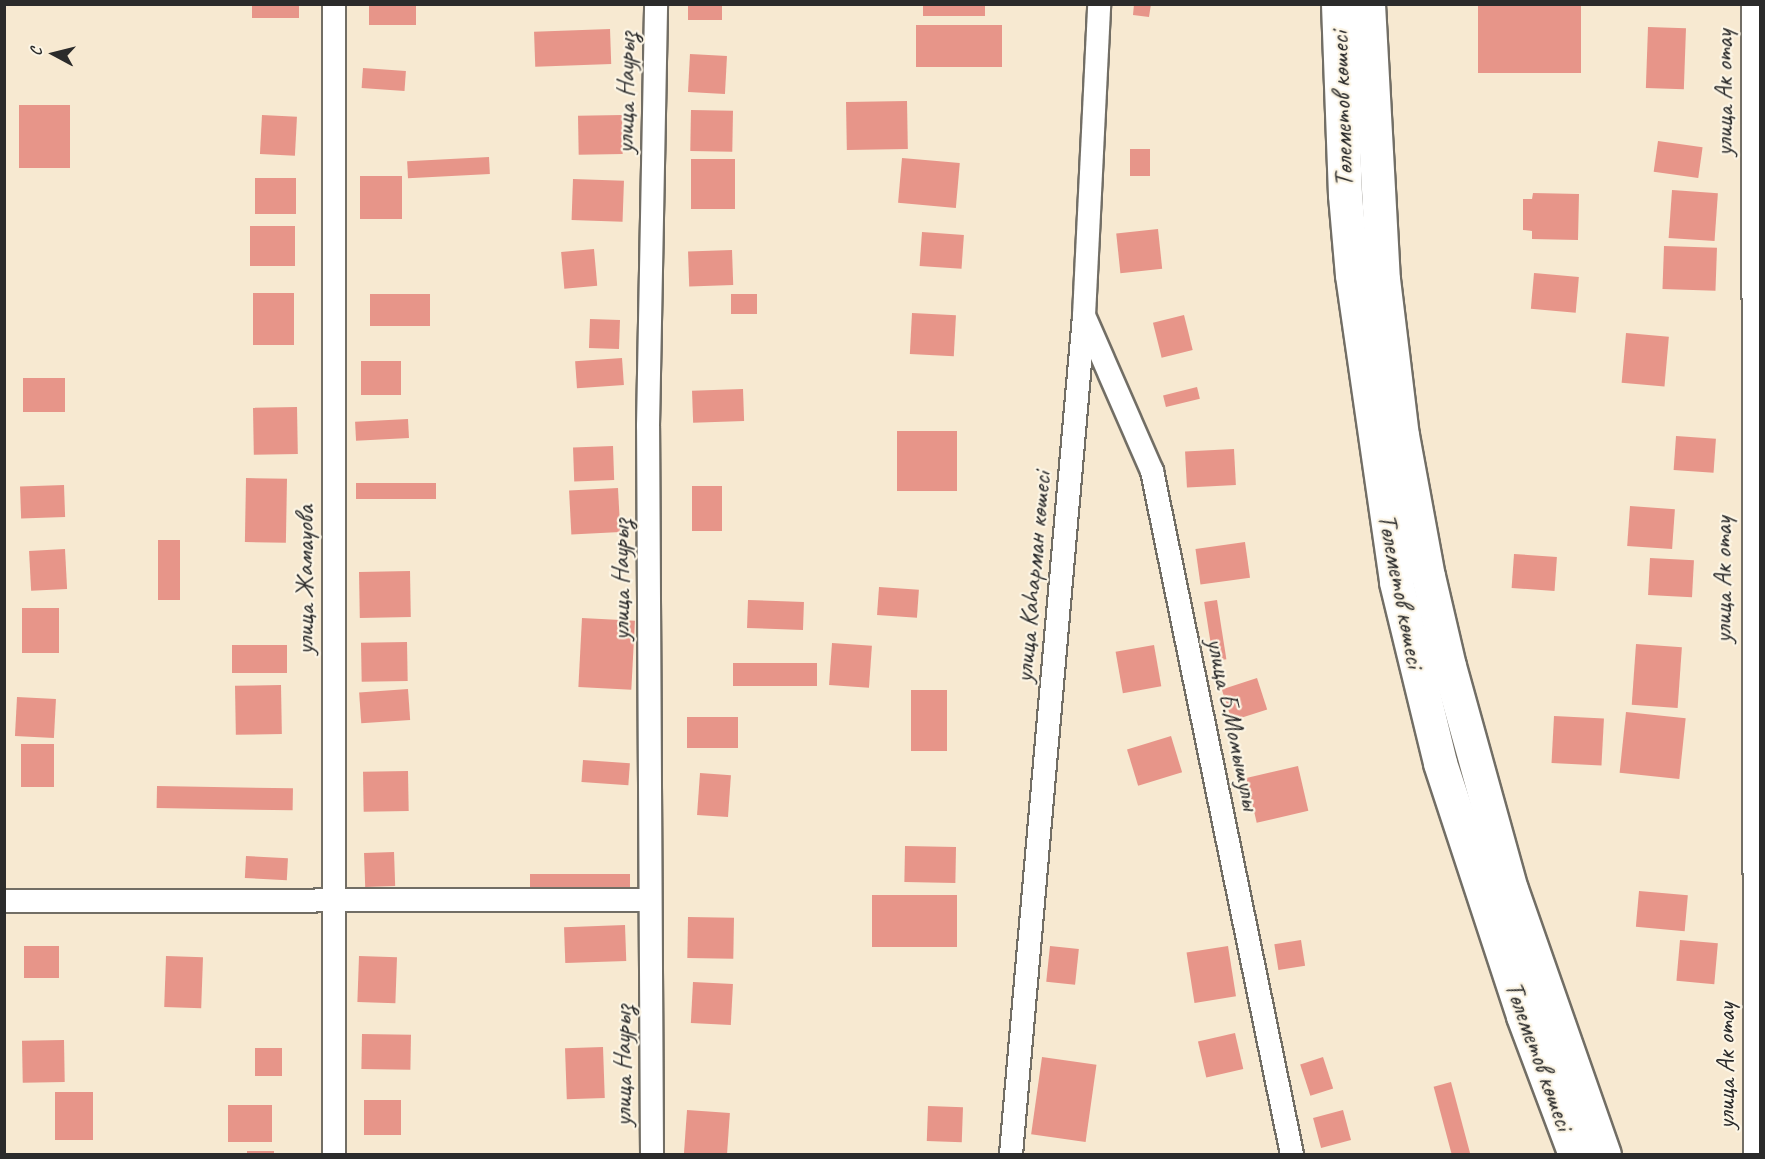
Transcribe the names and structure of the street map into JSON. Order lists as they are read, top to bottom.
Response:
{
  "streets": {
    "main road": ["Төлеметов көшесі"],
    "street": [
      "улица Наурыз",
      "улица Ак отау",
      "улица Каһарман көшесі",
      "улица Жамауова",
      "улица Б.Момышулы"
    ]
  },
  "crossings": [
    ["улица Каһарман көшесі", "улица Б.Момышулы"]
  ],
  "north": "left"
}
